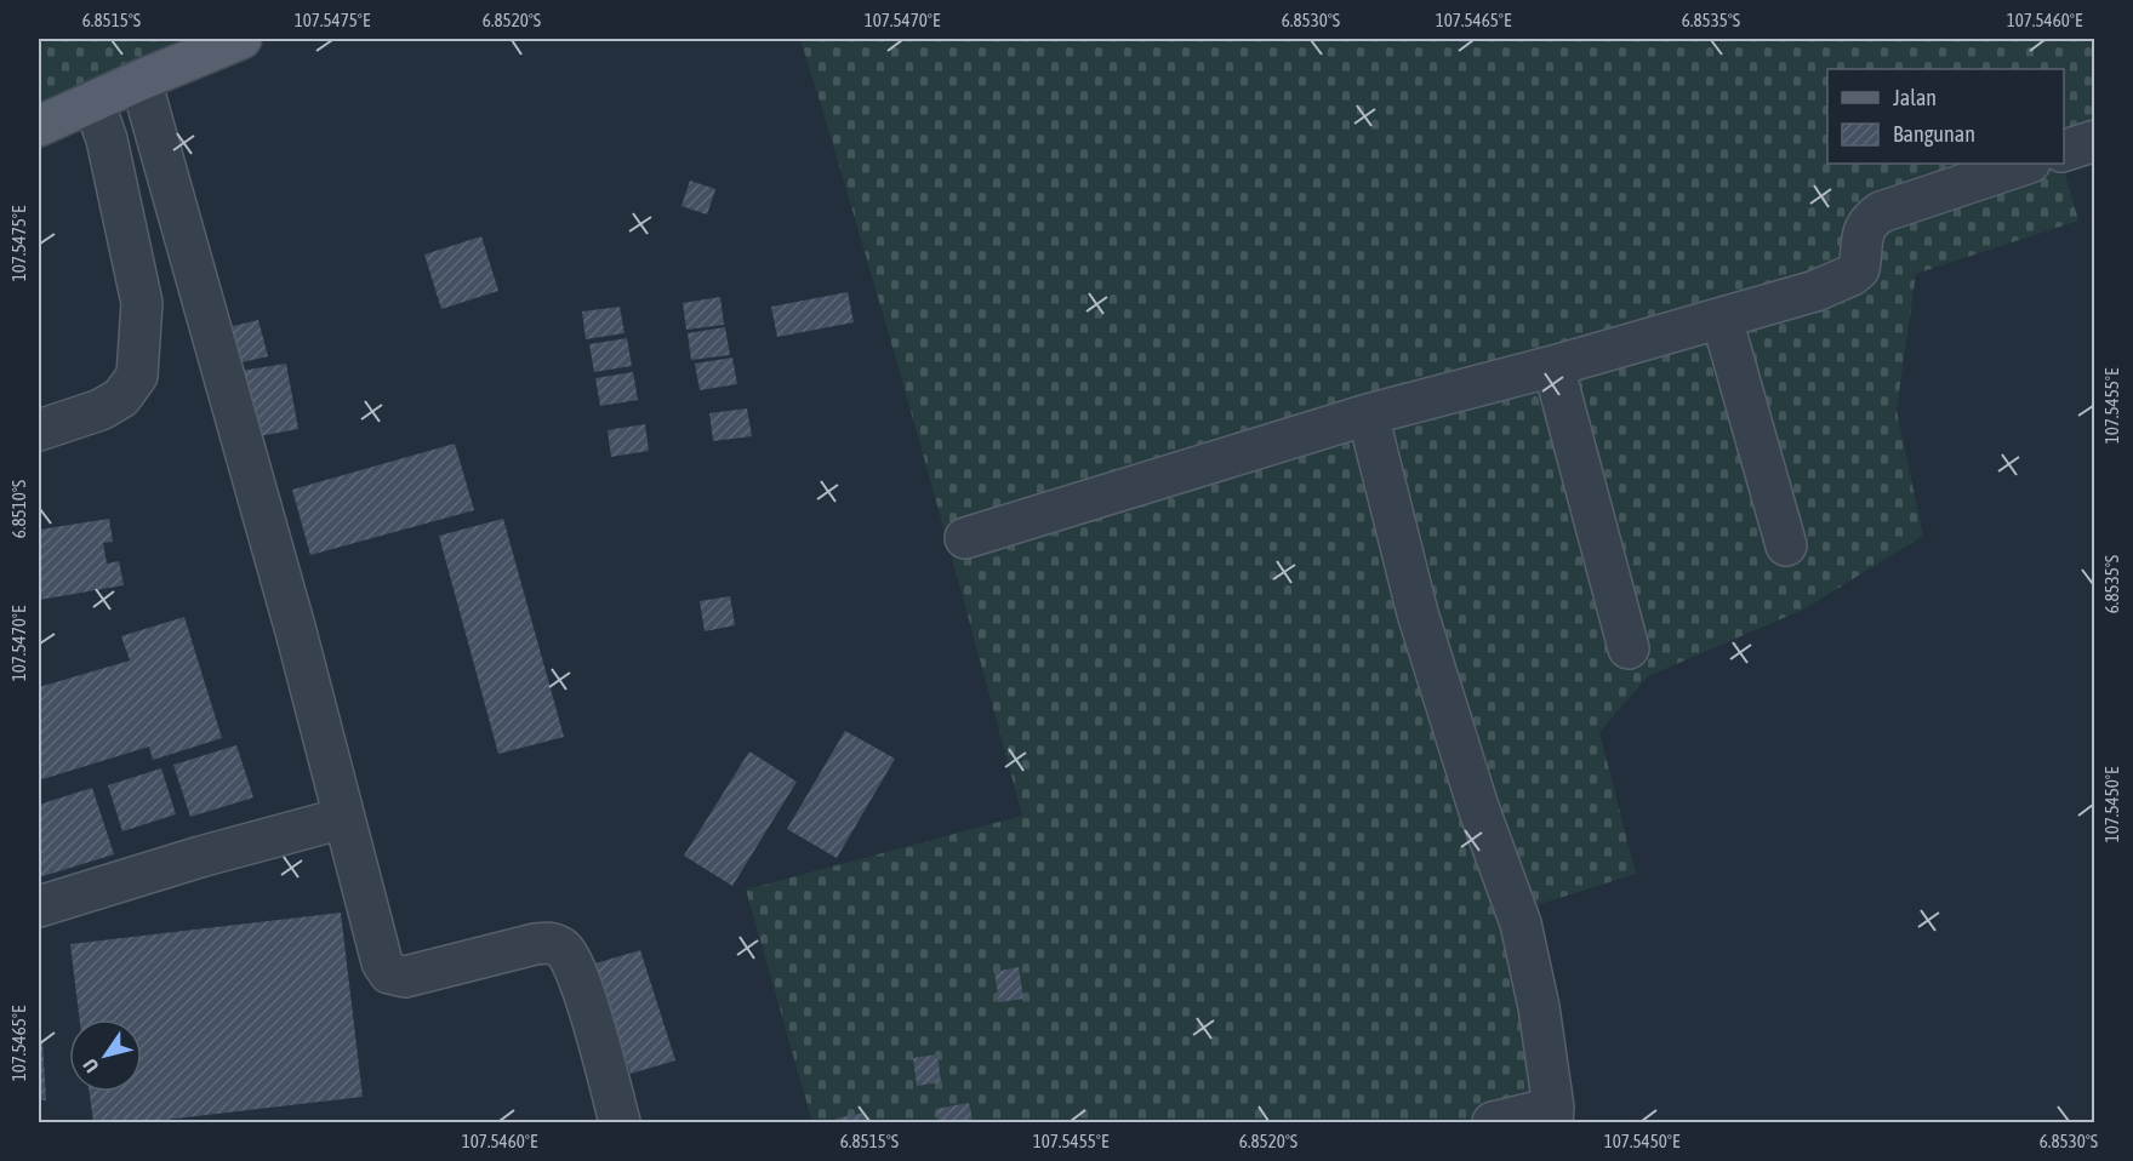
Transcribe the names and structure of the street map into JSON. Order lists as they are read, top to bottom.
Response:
{
  "legend": ["Jalan", "Bangunan"],
  "north": "bottom left",
  "coordinates": [
    "6.8515°S",
    "107.5475°E",
    "6.8520°S",
    "107.5470°E",
    "6.8530°S",
    "107.5465°E",
    "6.8535°S",
    "107.5460°E",
    "107.5455°E",
    "6.8510°S",
    "107.5450°E"
  ]
}
